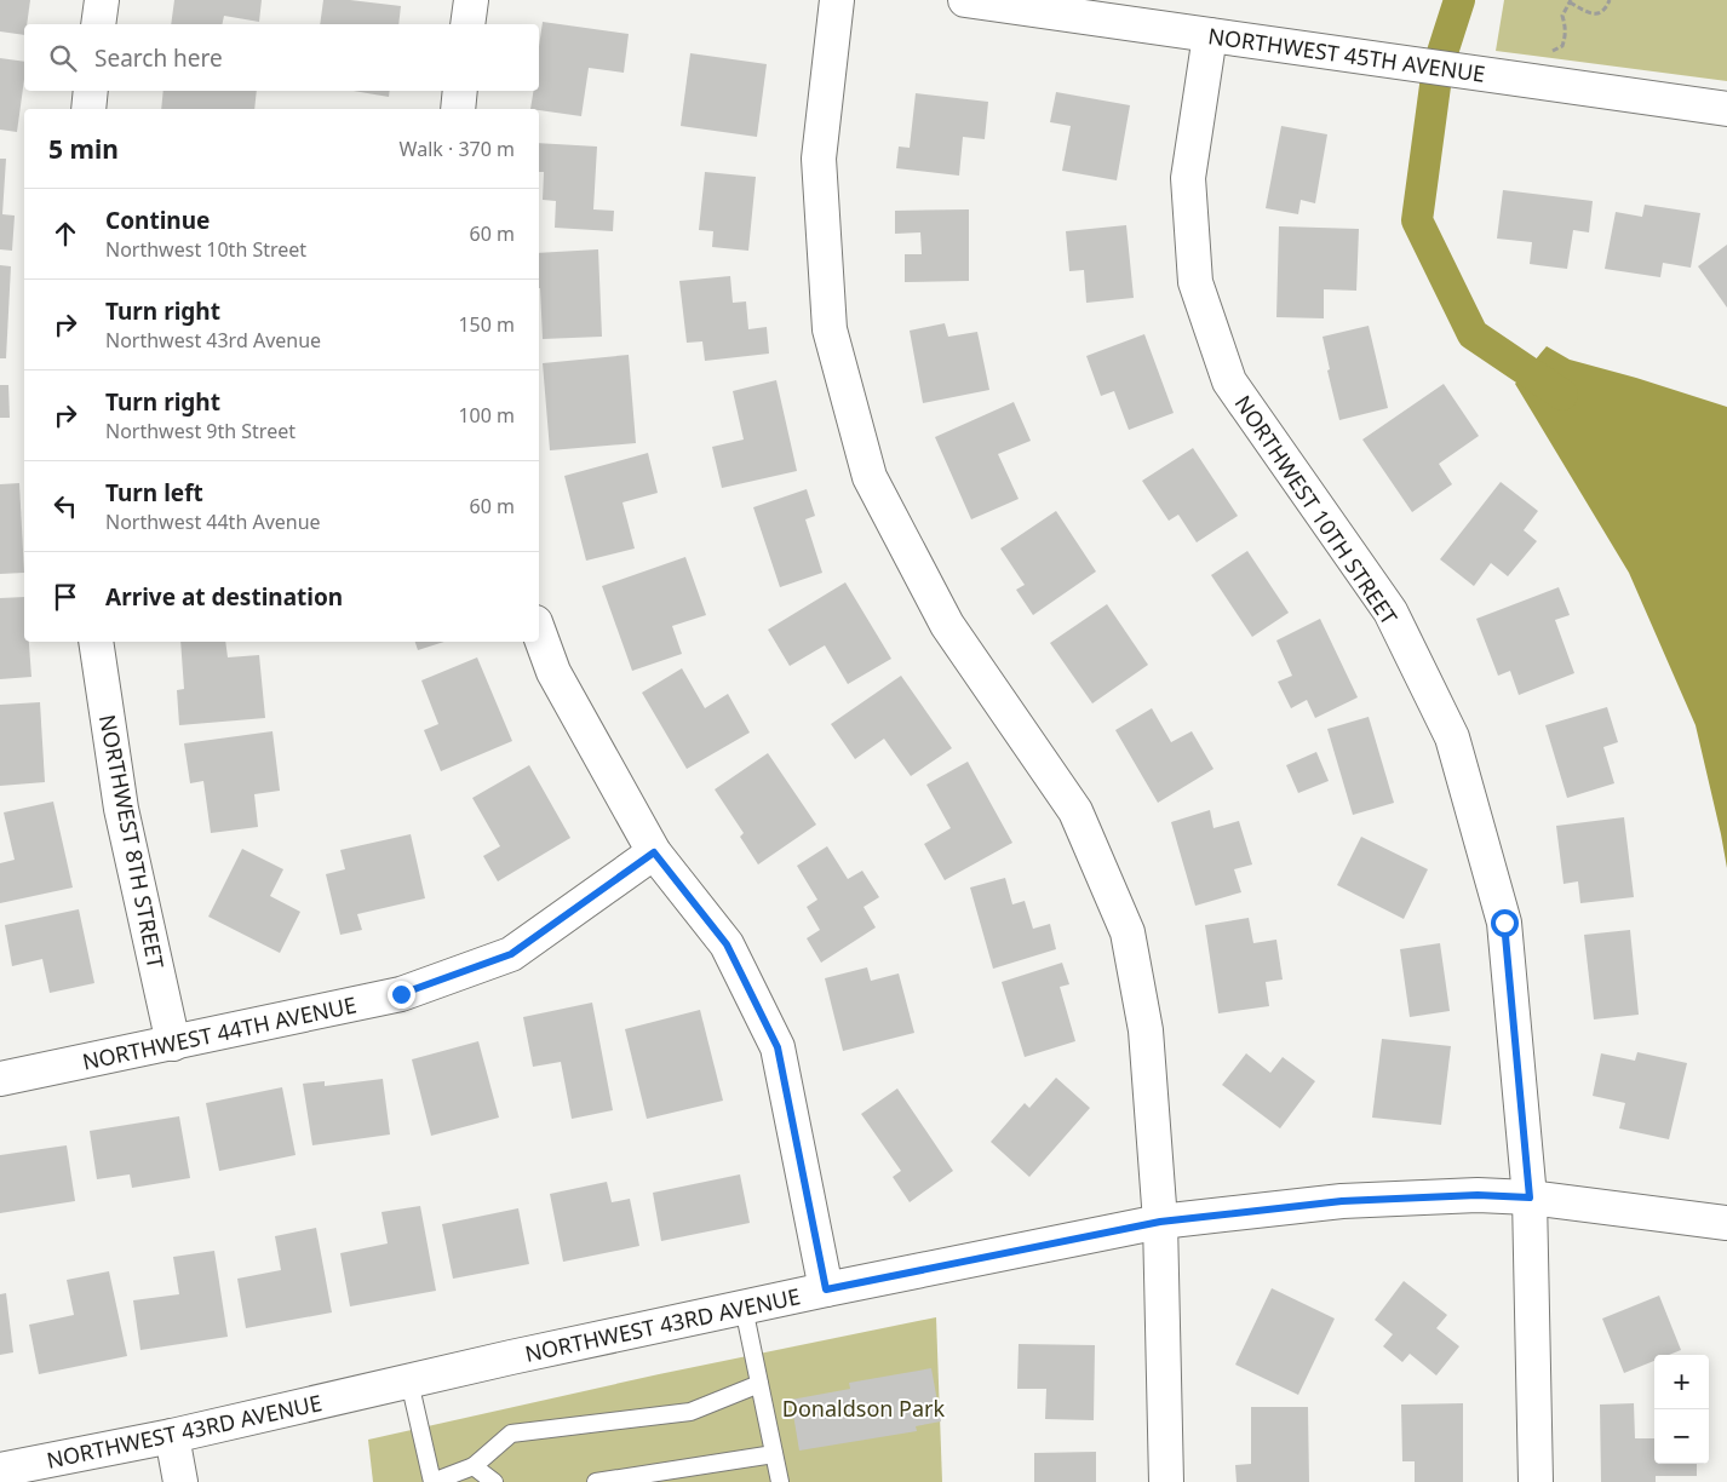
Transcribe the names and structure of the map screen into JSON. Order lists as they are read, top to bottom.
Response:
{
  "streets": {
    "street": [
      "NORTHWEST 45TH AVENUE",
      "NORTHWEST 10TH STREET",
      "NORTHWEST 8TH STREET",
      "NORTHWEST 44TH AVENUE",
      "NORTHWEST 43RD AVENUE"
    ]
  },
  "crossings": [
    ["NORTHWEST 45TH AVENUE", "NORTHWEST 10TH STREET"],
    ["NORTHWEST 10TH STREET", "NORTHWEST 43RD AVENUE"],
    ["NORTHWEST 8TH STREET", "NORTHWEST 44TH AVENUE"]
  ],
  "parks": ["Donaldson Park"],
  "page": {
    "search": "Search here",
    "heading": ["5 min", "Walk · 370 m"],
    "list": [
      ["Continue", "Northwest 10th Street", "60 m"],
      ["Turn right", "Northwest 43rd Avenue", "150 m"],
      ["Turn right", "Northwest 9th Street", "100 m"],
      ["Turn left", "Northwest 44th Avenue", "60 m"],
      "Arrive at destination"
    ],
    "map_buttons": ["+", "−"]
  }
}
